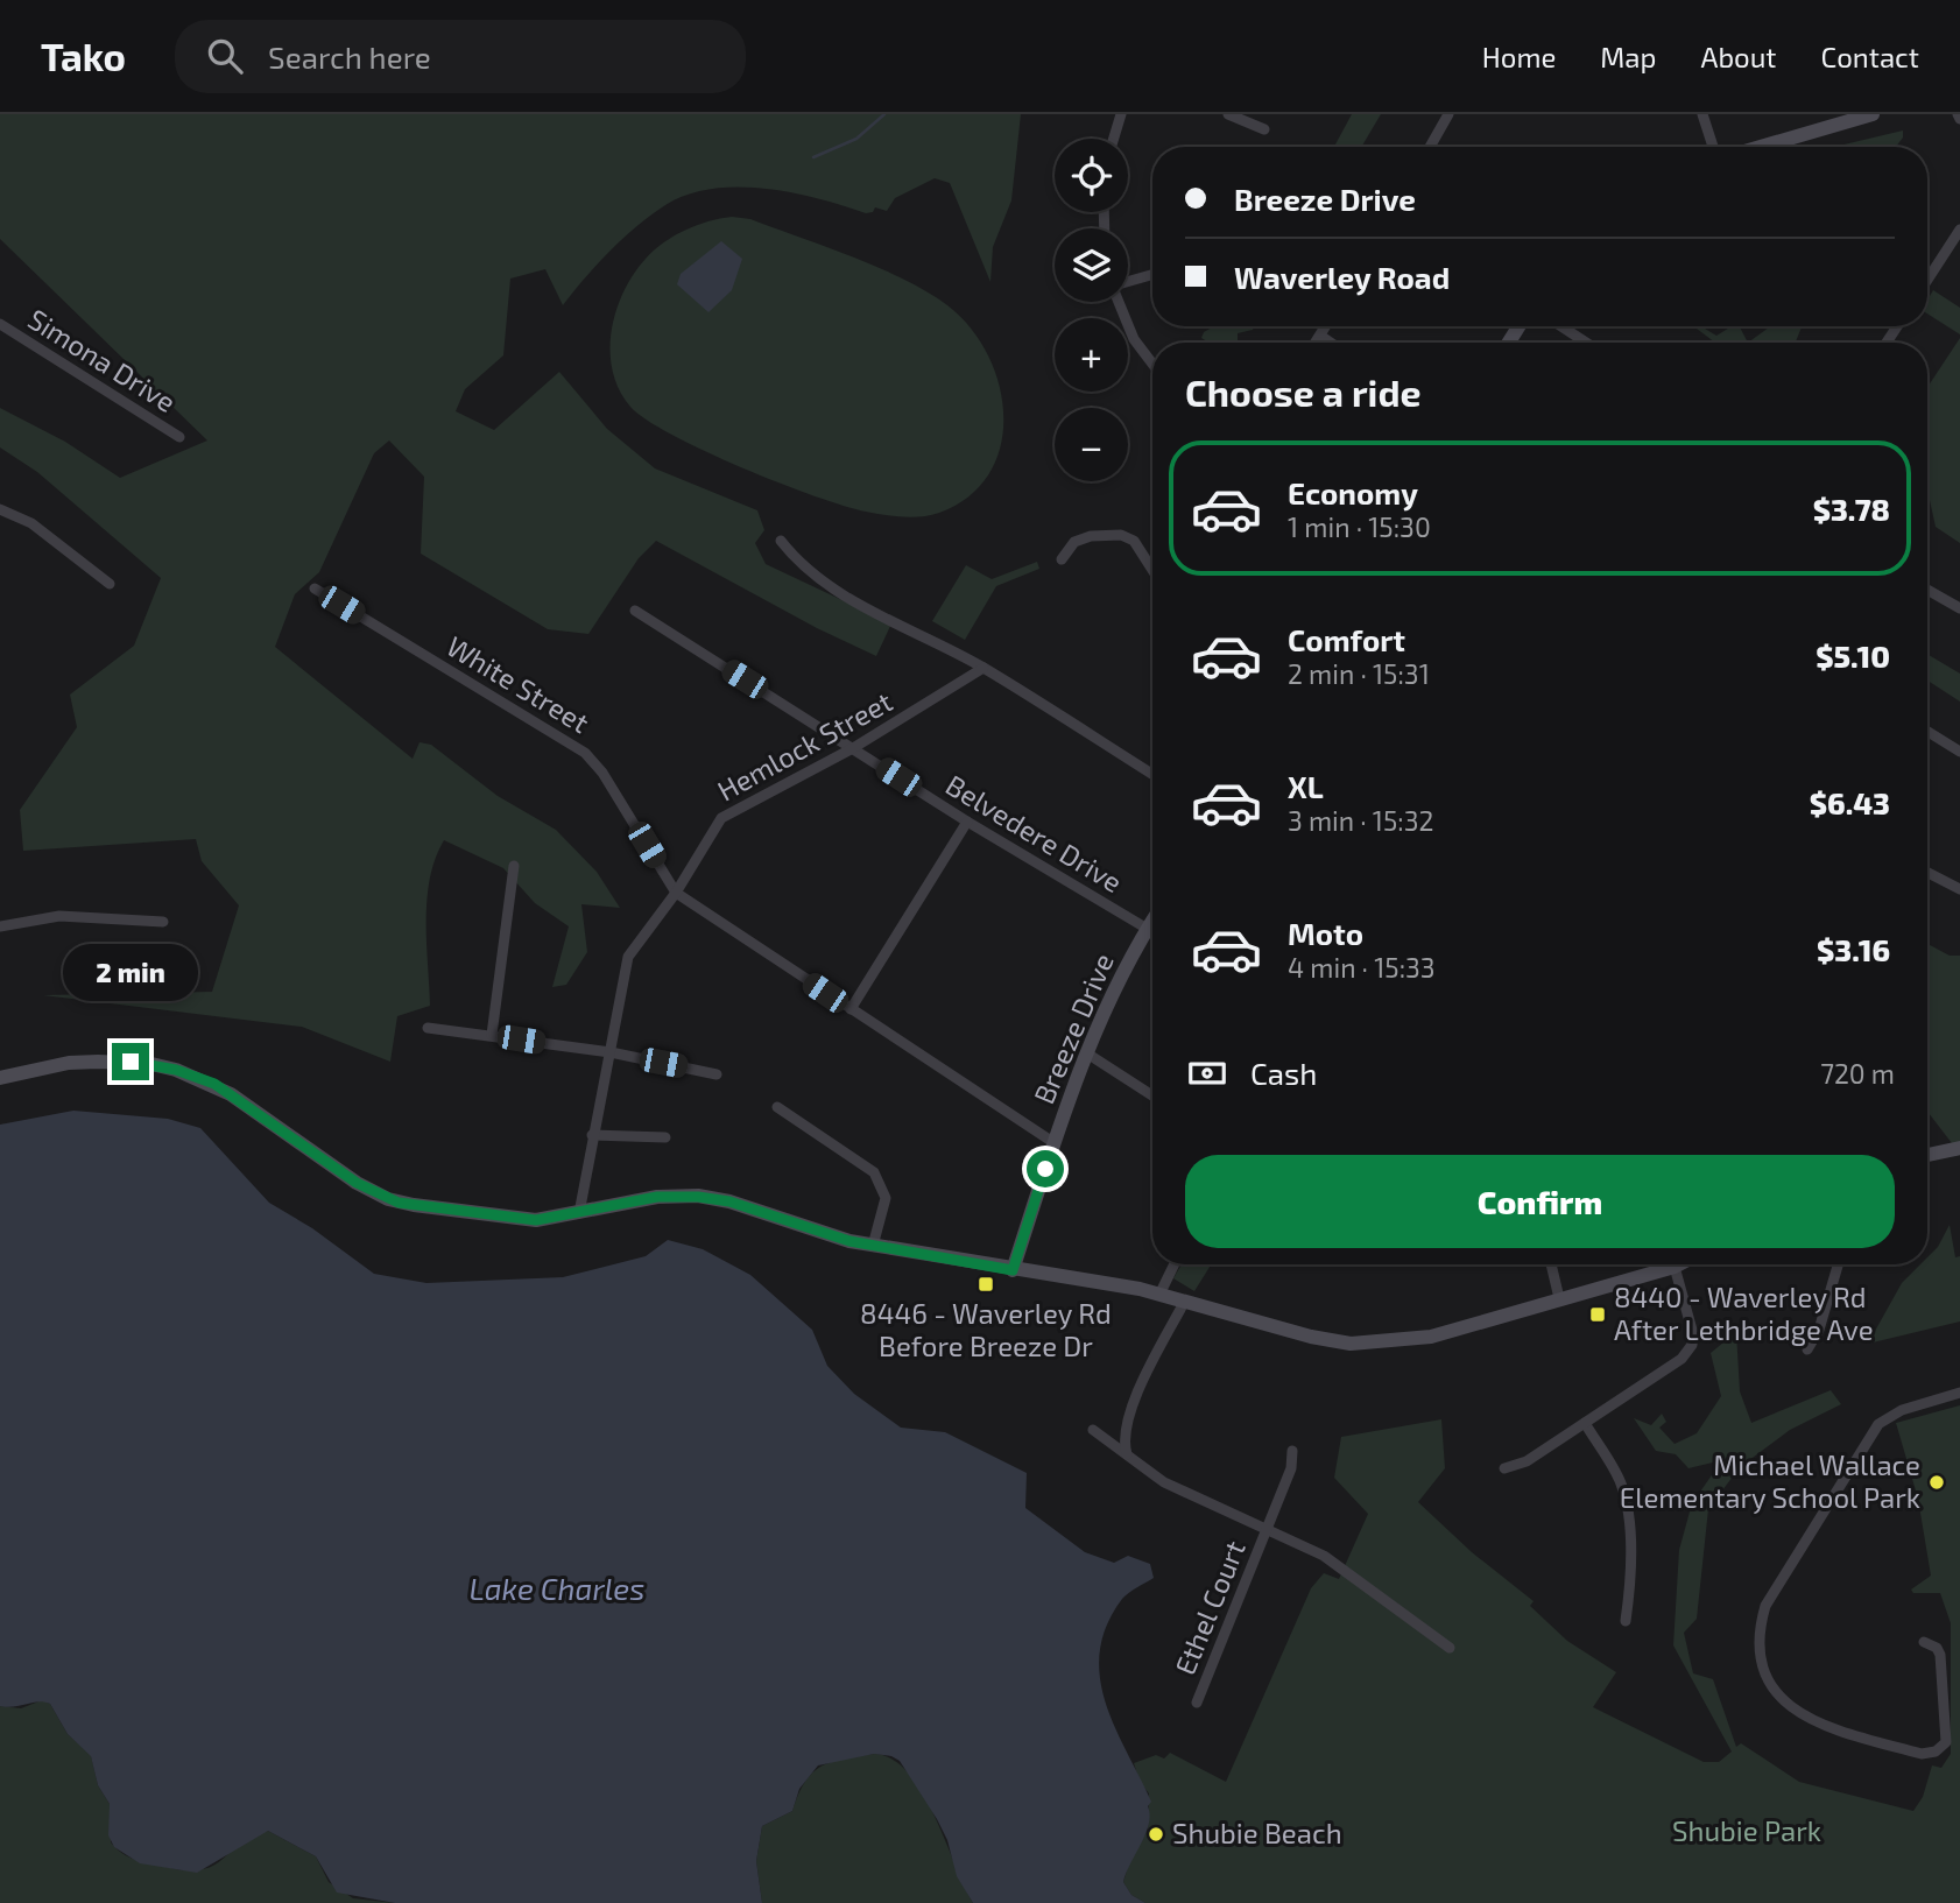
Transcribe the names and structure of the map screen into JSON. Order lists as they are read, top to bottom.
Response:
{
  "streets": {
    "main road": ["Breeze Drive"],
    "street": [
      "Simona Drive",
      "White Street",
      "Hemlock Street",
      "Belvedere Drive",
      "Ethel Court"
    ]
  },
  "crossings": [
    ["White Street", "Hemlock Street"],
    ["White Street", "Breeze Drive"],
    ["Hemlock Street", "Belvedere Drive"],
    ["Belvedere Drive", "Breeze Drive"]
  ],
  "water": ["Lake Charles"],
  "parks": ["Shubie Park"],
  "places": {
    "transit": ["8446 - Waverley Rd Before Breeze Dr", "8440 - Waverley Rd After Lethbridge Ave"],
    "other": ["Michael Wallace Elementary School Park", "Shubie Beach"]
  },
  "page": {
    "header": "Tako",
    "search": "Search here",
    "nav": [
      "Home",
      "Map",
      "About",
      "Contact"
    ],
    "map_buttons": ["+", "−"],
    "banner": ["Breeze Drive", "Waverley Road"],
    "heading": "Choose a ride",
    "list": [
      {
        "name": "Economy",
        "note": "1 min · 15:30",
        "value": "$3.78"
      },
      {
        "name": "Comfort",
        "note": "2 min · 15:31",
        "value": "$5.10"
      },
      {
        "name": "XL",
        "note": "3 min · 15:32",
        "value": "$6.43"
      },
      {
        "name": "Moto",
        "note": "4 min · 15:33",
        "value": "$3.16"
      }
    ],
    "bubble": "2 min",
    "pay": ["Cash", "720 m"],
    "buttons": "Confirm"
  }
}
